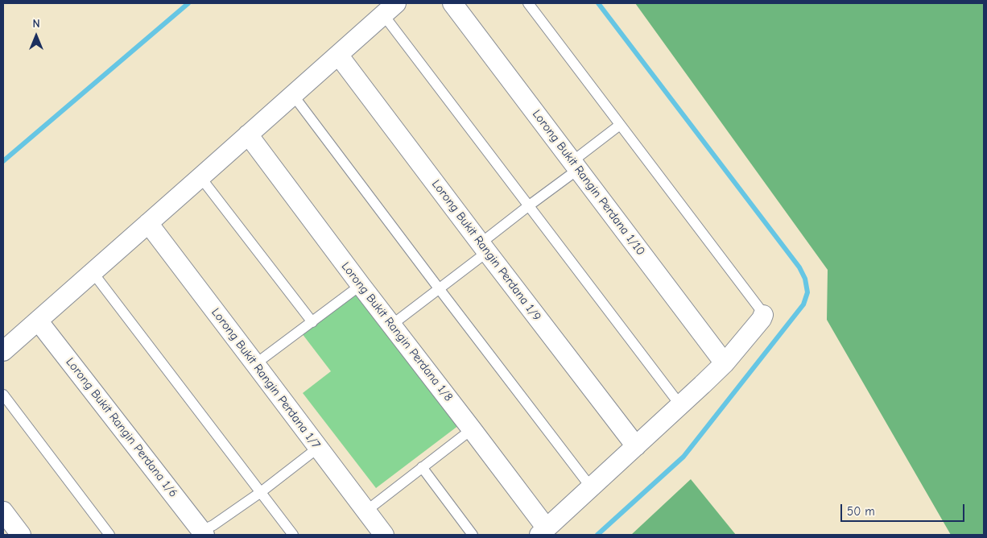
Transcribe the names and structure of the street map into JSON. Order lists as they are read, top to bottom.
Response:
{
  "streets": {
    "street": [
      "Lorong Bukit Rangin Perdana 1/10",
      "Lorong Bukit Rangin Perdana 1/9",
      "Lorong Bukit Rangin Perdana 1/8",
      "Lorong Bukit Rangin Perdana 1/7",
      "Lorong Bukit Rangin Perdana 1/6"
    ]
  },
  "scale_bar": "50 m",
  "north": "top"
}
